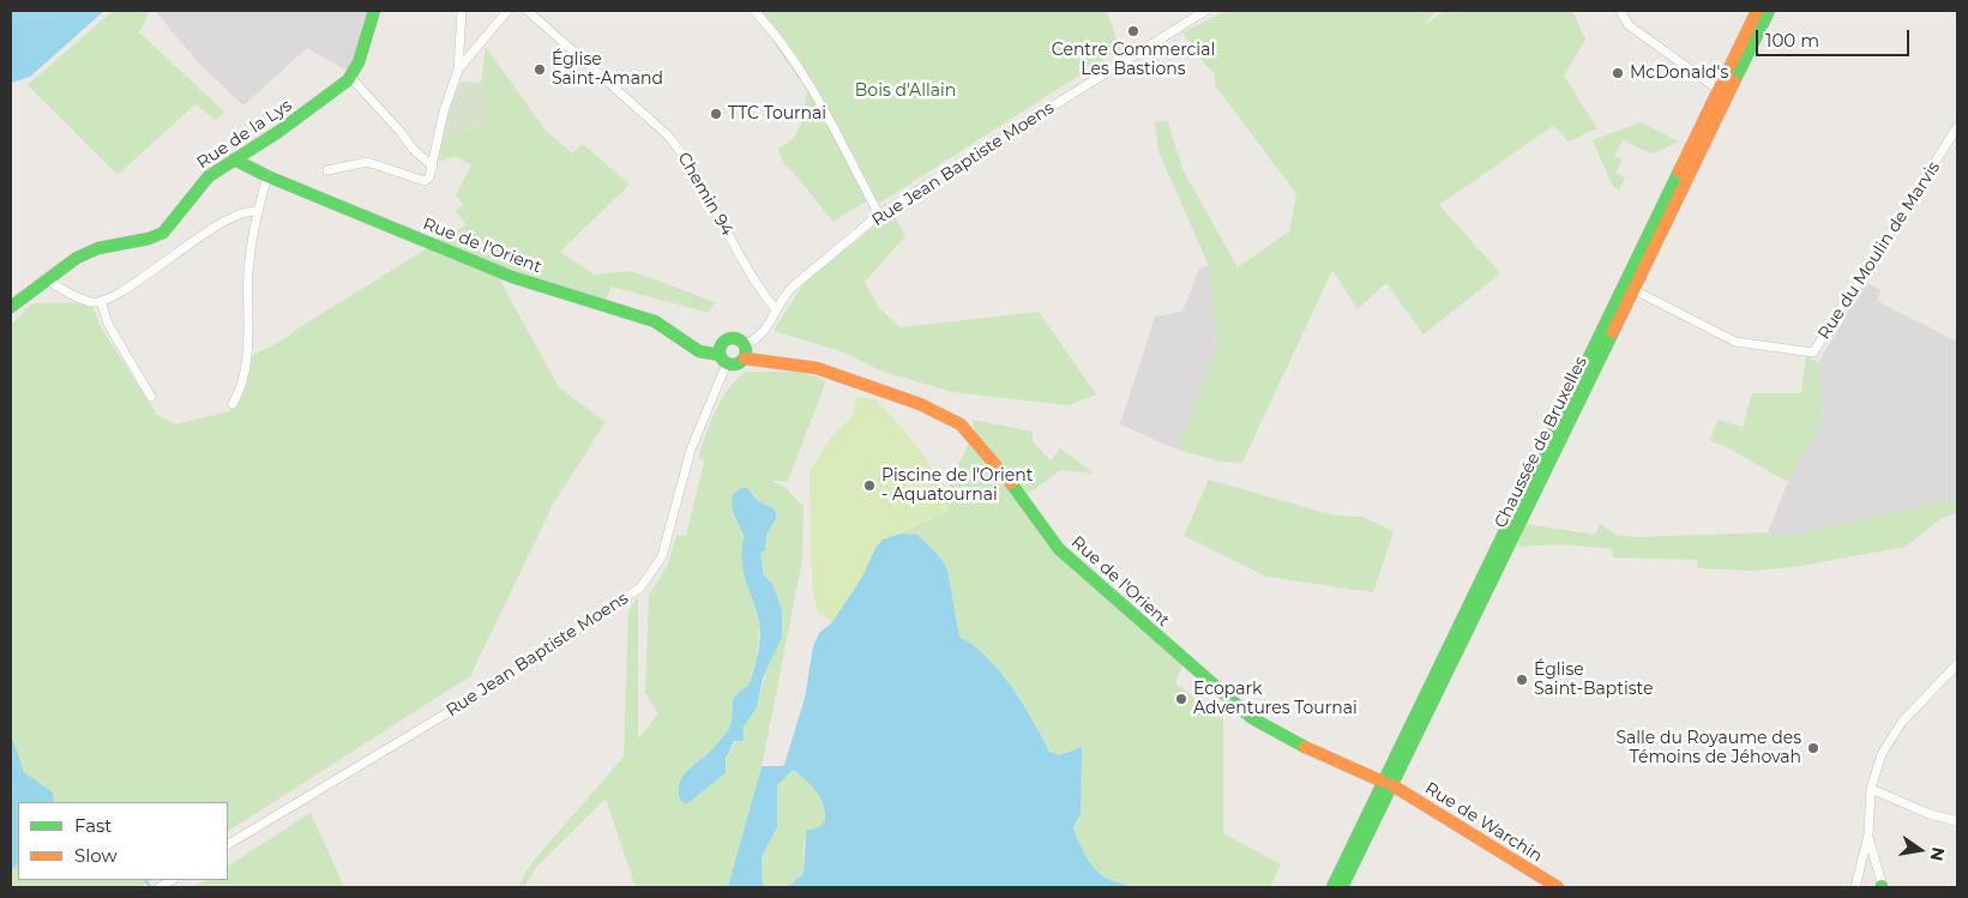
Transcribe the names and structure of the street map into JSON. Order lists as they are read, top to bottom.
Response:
{
  "streets": {
    "main road": [
      "Rue de la Lys",
      "Rue de l'Orient",
      "Chaussée de Bruxelles",
      "Rue de Warchin"
    ],
    "street": ["Rue Jean Baptiste Moens", "Chemin 94", "Rue du Moulin de Marvis"]
  },
  "crossings": [
    ["Rue de la Lys", "Rue de l'Orient"],
    ["Rue Jean Baptiste Moens", "Chemin 94"],
    ["Rue Jean Baptiste Moens", "Rue de l'Orient"],
    ["Rue de l'Orient", "Chaussée de Bruxelles"],
    ["Rue de l'Orient", "Rue de Warchin"],
    ["Rue du Moulin de Marvis", "Chaussée de Bruxelles"],
    ["Chaussée de Bruxelles", "Rue de Warchin"]
  ],
  "parks": ["Bois d'Allain"],
  "places": [
    "Centre Commercial Les Bastions",
    "Église Saint-Amand",
    "McDonald's",
    "TTC Tournai",
    "Piscine de l'Orient - Aquatournai",
    "Église Saint-Baptiste",
    "Ecopark Adventures Tournai",
    "Salle du Royaume des Témoins de Jéhovah"
  ],
  "legend": ["Fast", "Slow"],
  "scale_bar": "100 m",
  "north": "right"
}
